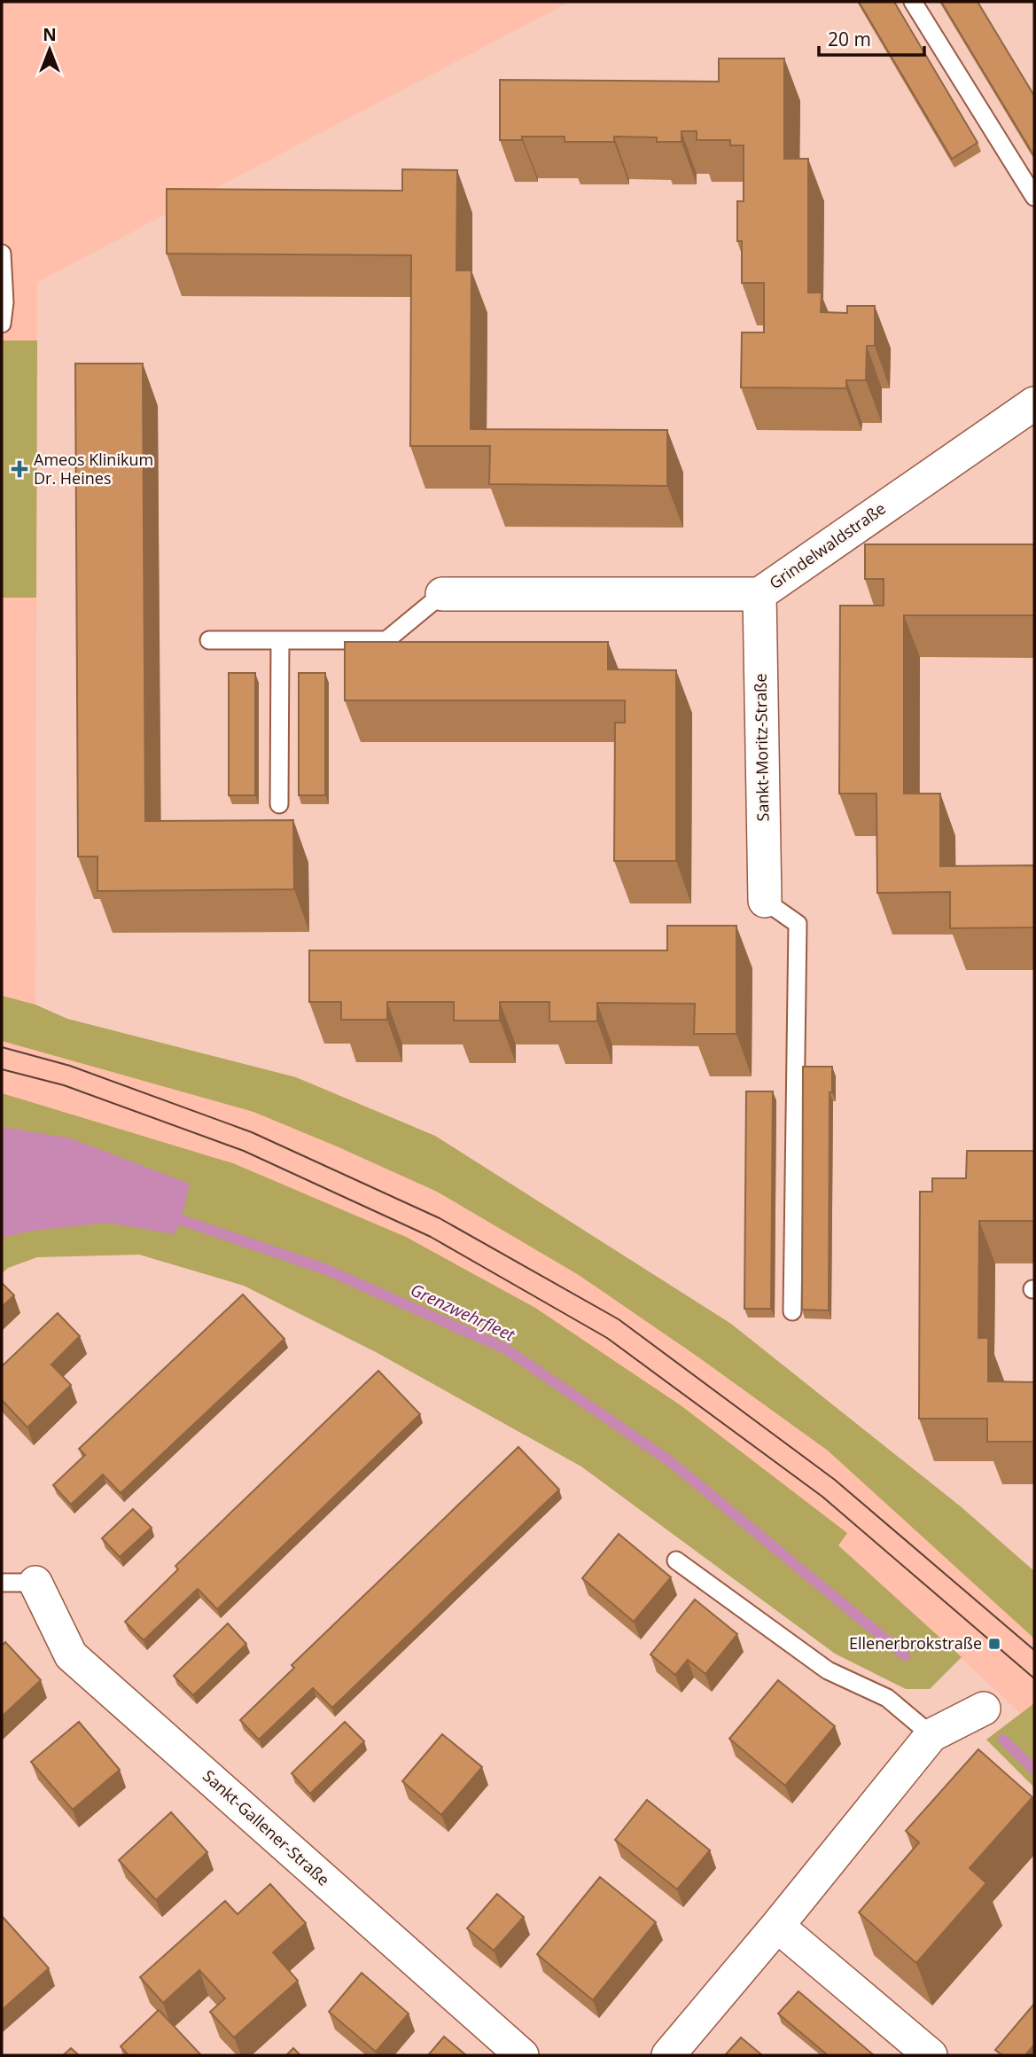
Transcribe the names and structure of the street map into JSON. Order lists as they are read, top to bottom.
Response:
{
  "streets": {
    "street": ["Grindelwaldstraße", "Sankt-Moritz-Straße", "Sankt-Gallener-Straße"]
  },
  "crossings": [
    ["Grindelwaldstraße", "Sankt-Moritz-Straße"]
  ],
  "water": ["Grenzwehrfleet"],
  "places": {
    "health": ["Ameos Klinikum Dr. Heines"],
    "transit": ["Ellenerbrokstraße"]
  },
  "scale_bar": "20 m",
  "north": "top"
}
